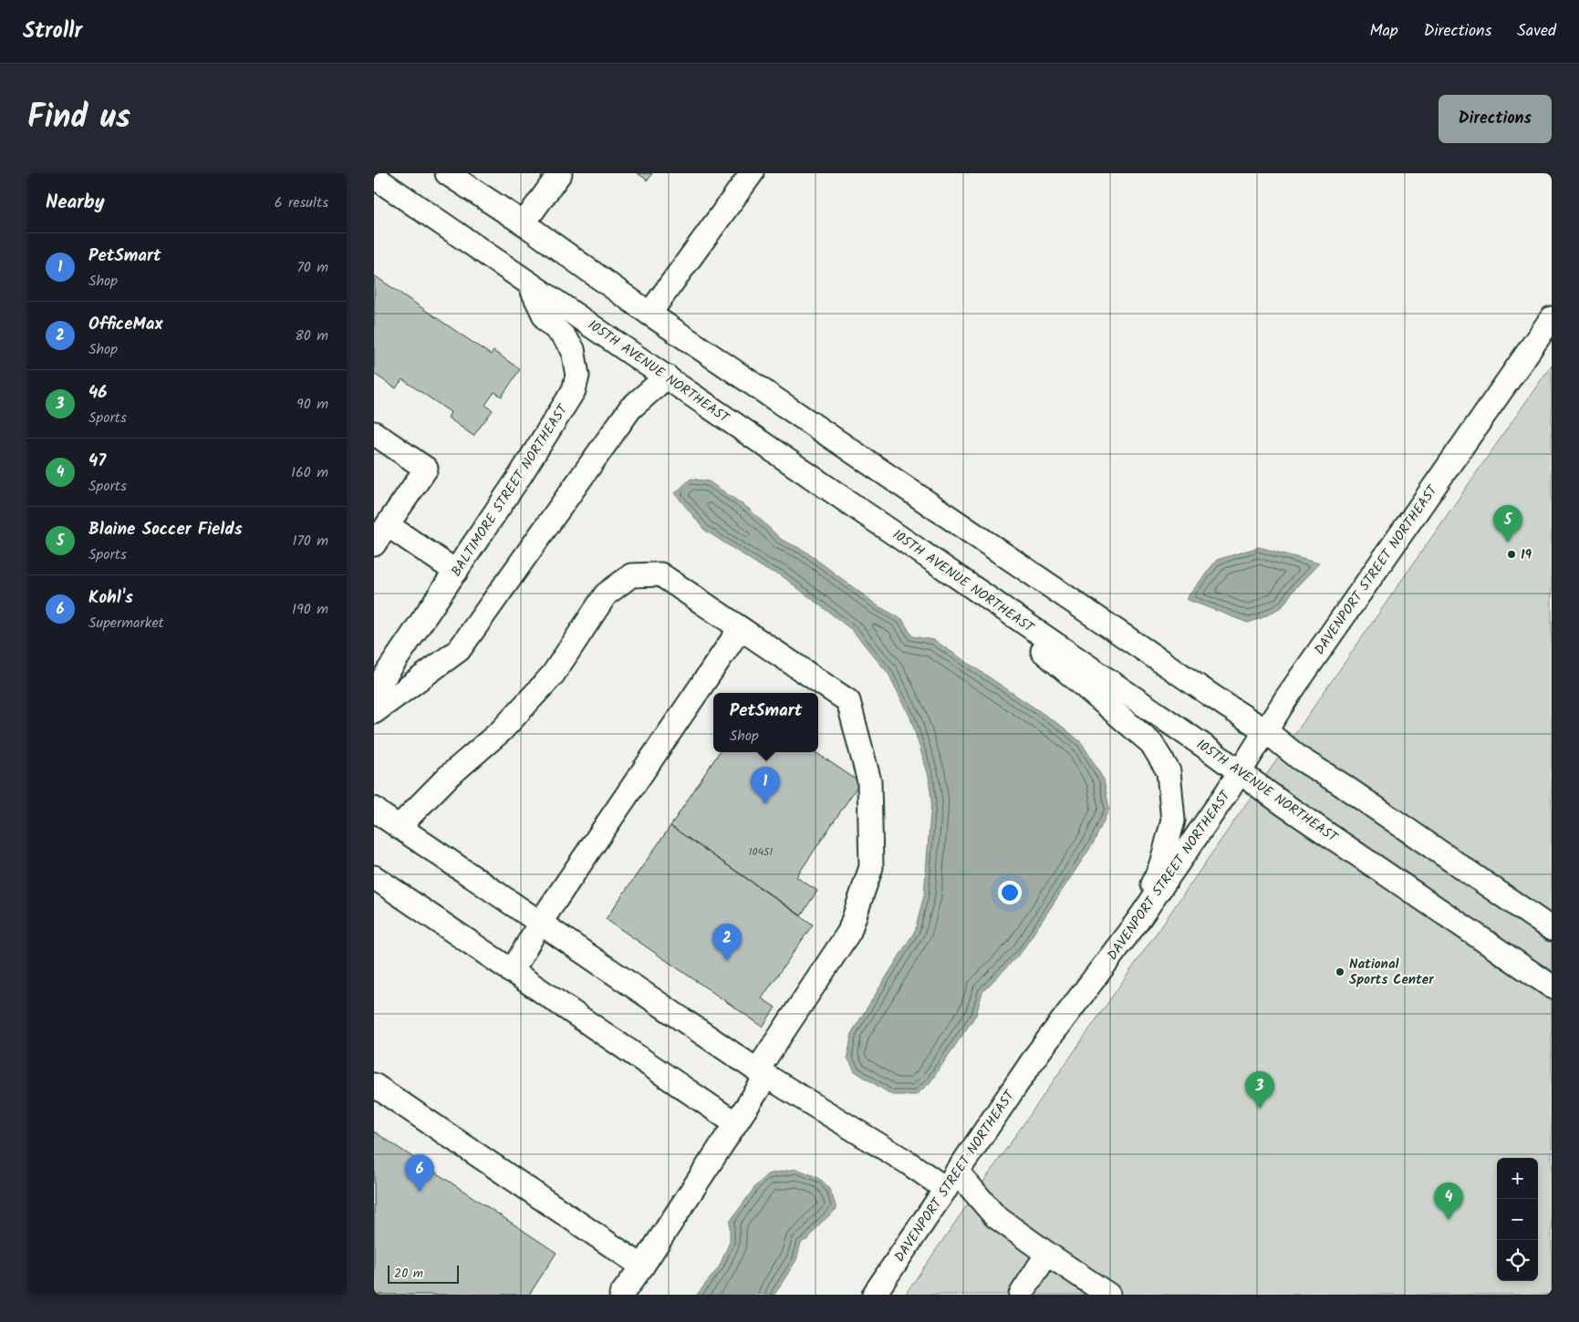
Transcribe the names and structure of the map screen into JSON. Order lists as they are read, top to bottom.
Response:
{
  "streets": {
    "street": ["105TH AVENUE NORTHEAST", "BALTIMORE STREET NORTHEAST", "DAVENPORT STREET NORTHEAST"]
  },
  "crossings": [
    ["105TH AVENUE NORTHEAST", "BALTIMORE STREET NORTHEAST"],
    ["105TH AVENUE NORTHEAST", "DAVENPORT STREET NORTHEAST"]
  ],
  "places": ["19", "National Sports Center"],
  "house_numbers": ["10451"],
  "scale_bar": "20 m",
  "page": {
    "header": "Strollr",
    "nav": ["Map", "Directions", "Saved"],
    "title": "Find us",
    "buttons": "Directions",
    "heading": ["Nearby", "6 results"],
    "list": [
      {
        "mark": "1",
        "name": "PetSmart",
        "note": "Shop",
        "value": "70 m"
      },
      {
        "mark": "2",
        "name": "OfficeMax",
        "note": "Shop",
        "value": "80 m"
      },
      {
        "mark": "3",
        "name": "46",
        "note": "Sports",
        "value": "90 m"
      },
      {
        "mark": "4",
        "name": "47",
        "note": "Sports",
        "value": "160 m"
      },
      {
        "mark": "5",
        "name": "Blaine Soccer Fields",
        "note": "Sports",
        "value": "170 m"
      },
      {
        "mark": "6",
        "name": "Kohl's",
        "note": "Supermarket",
        "value": "190 m"
      }
    ],
    "pins": [
      "5",
      "1",
      "2",
      "3",
      "6",
      "4"
    ],
    "popup": ["PetSmart", "Shop"],
    "map_buttons": ["+", "−"],
    "scale": "20 m"
  }
}
